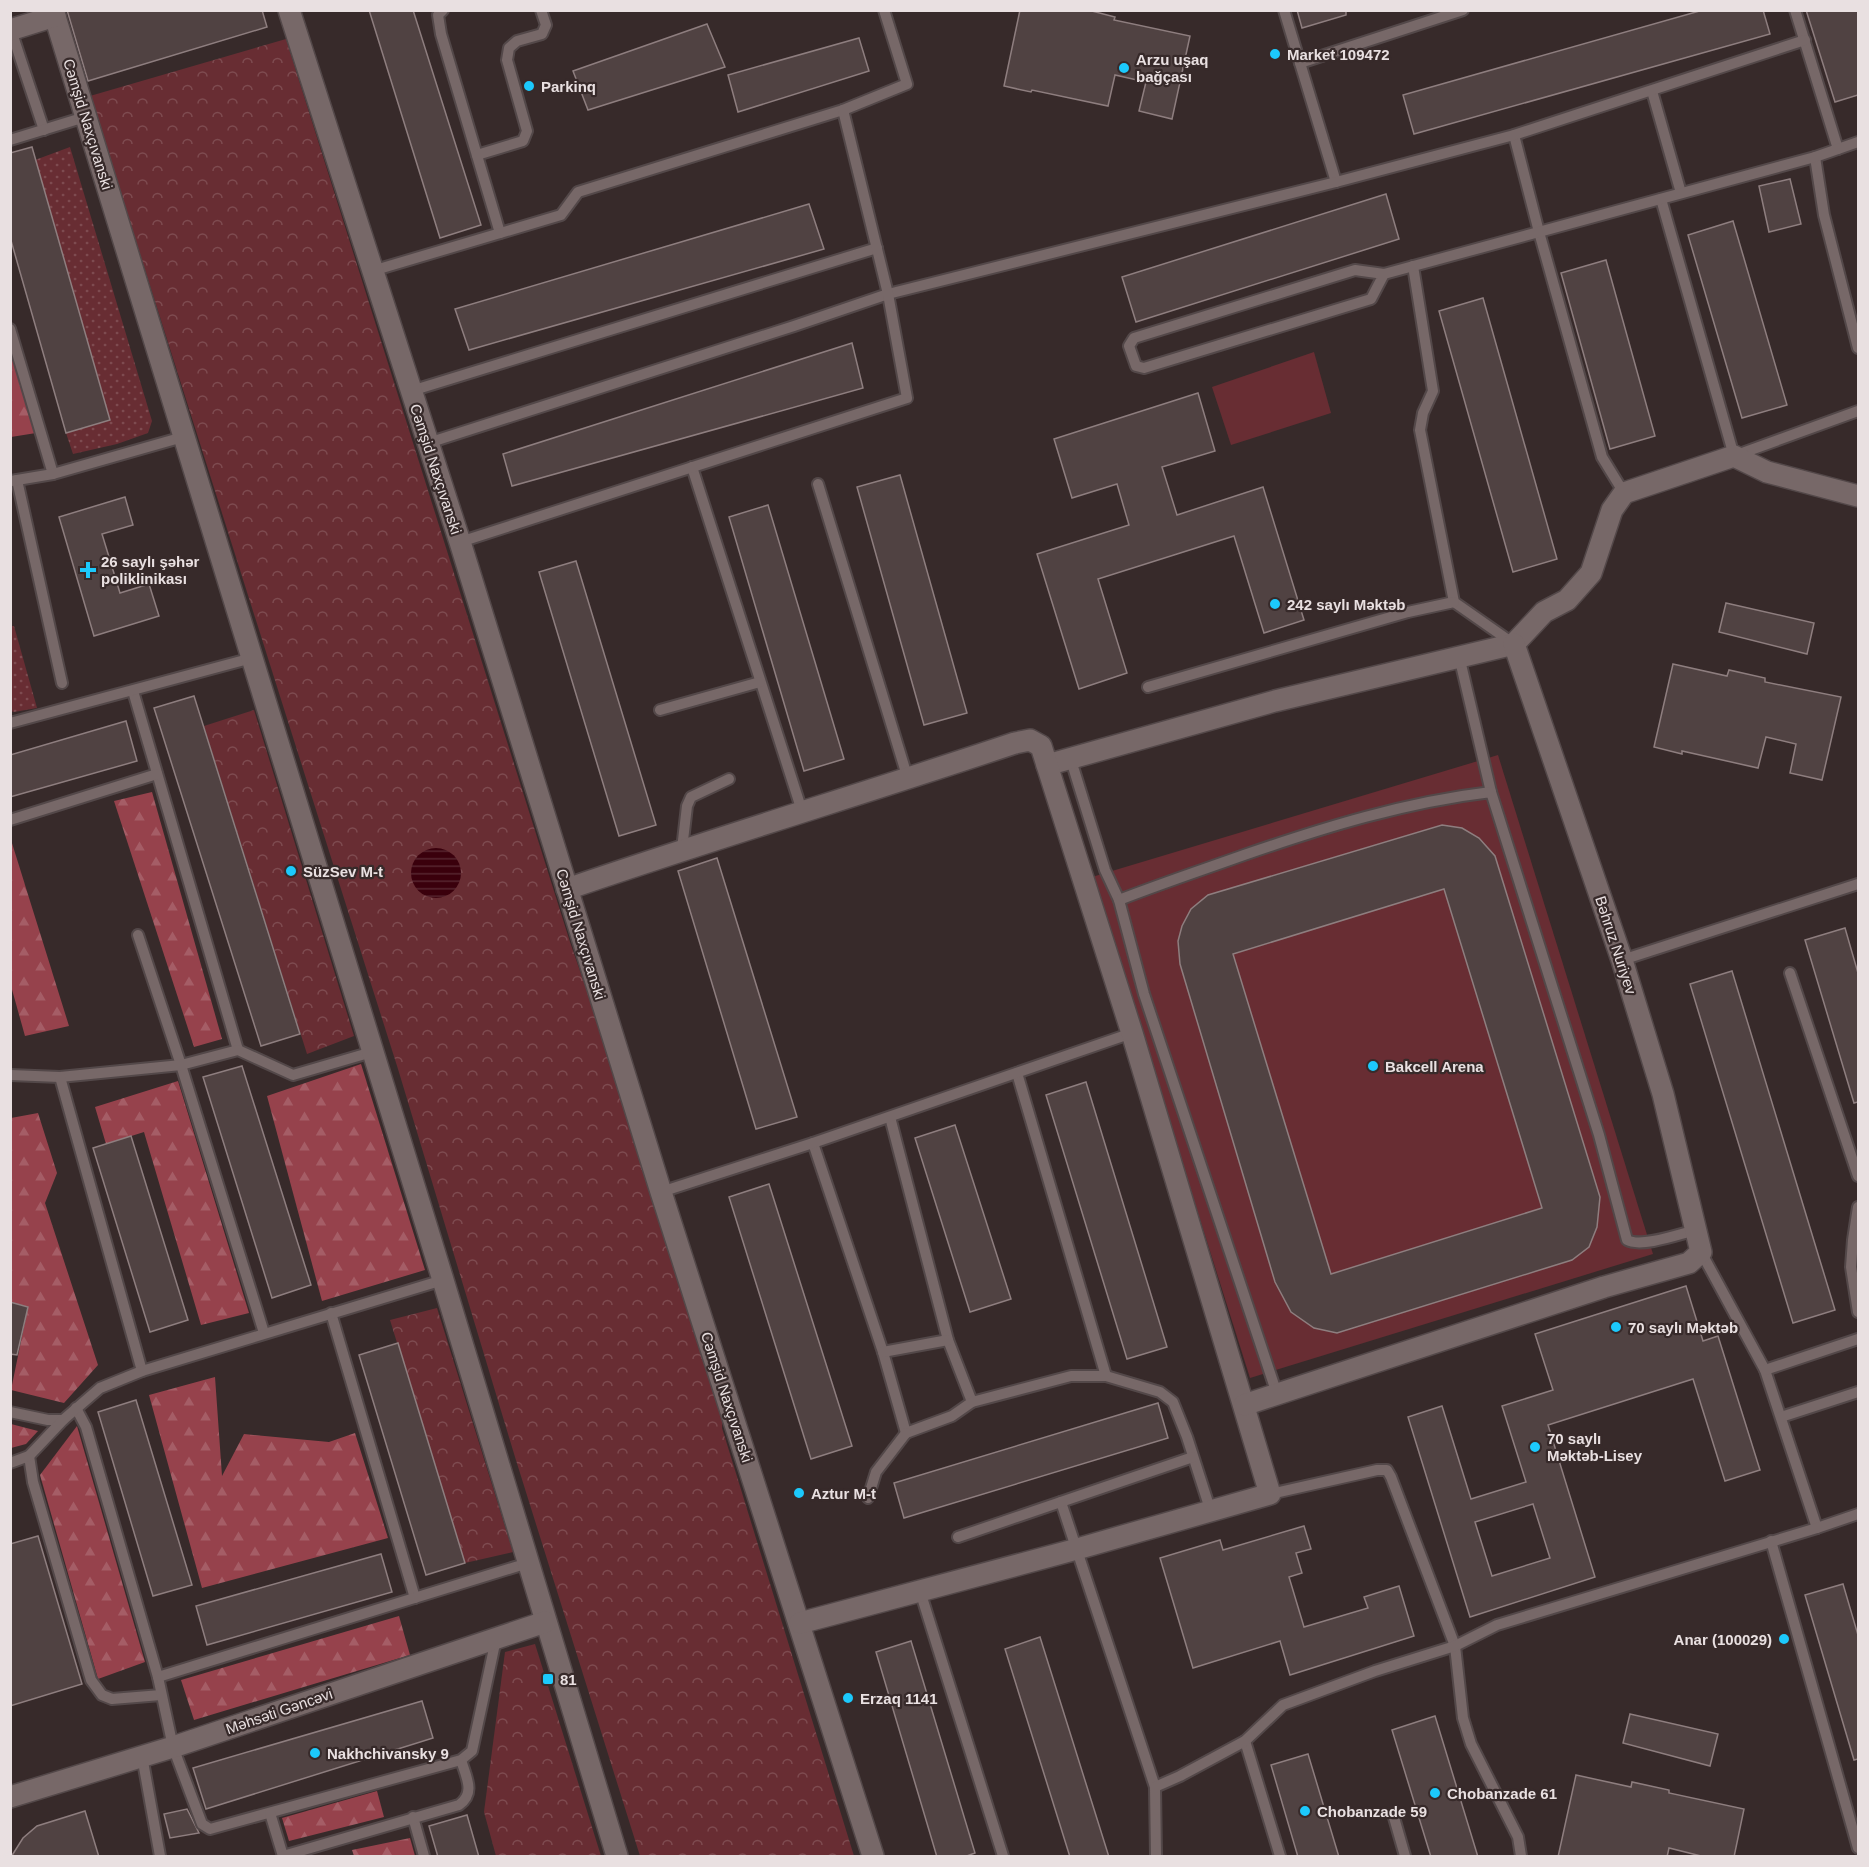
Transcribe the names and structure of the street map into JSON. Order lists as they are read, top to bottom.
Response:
{
  "streets": {
    "street": ["Cəmşid Naxçıvanski", "Bəhruz Nuriyev", "Məhsəti Gəncəvi"]
  },
  "crossings": [
    ["Cəmşid Naxçıvanski", "Məhsəti Gəncəvi"]
  ],
  "places": {
    "other": [
      "Market 109472",
      "Arzu uşaq bağçası",
      "Parkinq",
      "242 saylı Məktəb",
      "SüzSev M-t",
      "Bakcell Arena",
      "70 saylı Məktəb",
      "70 saylı Məktəb-Lisey",
      "Aztur M-t",
      "Anar (100029)",
      "Erzaq 1141",
      "Nakhchivansky 9",
      "Chobanzade 61",
      "Chobanzade 59"
    ],
    "health": ["26 saylı şəhər poliklinikası"],
    "transit": ["81"]
  }
}
